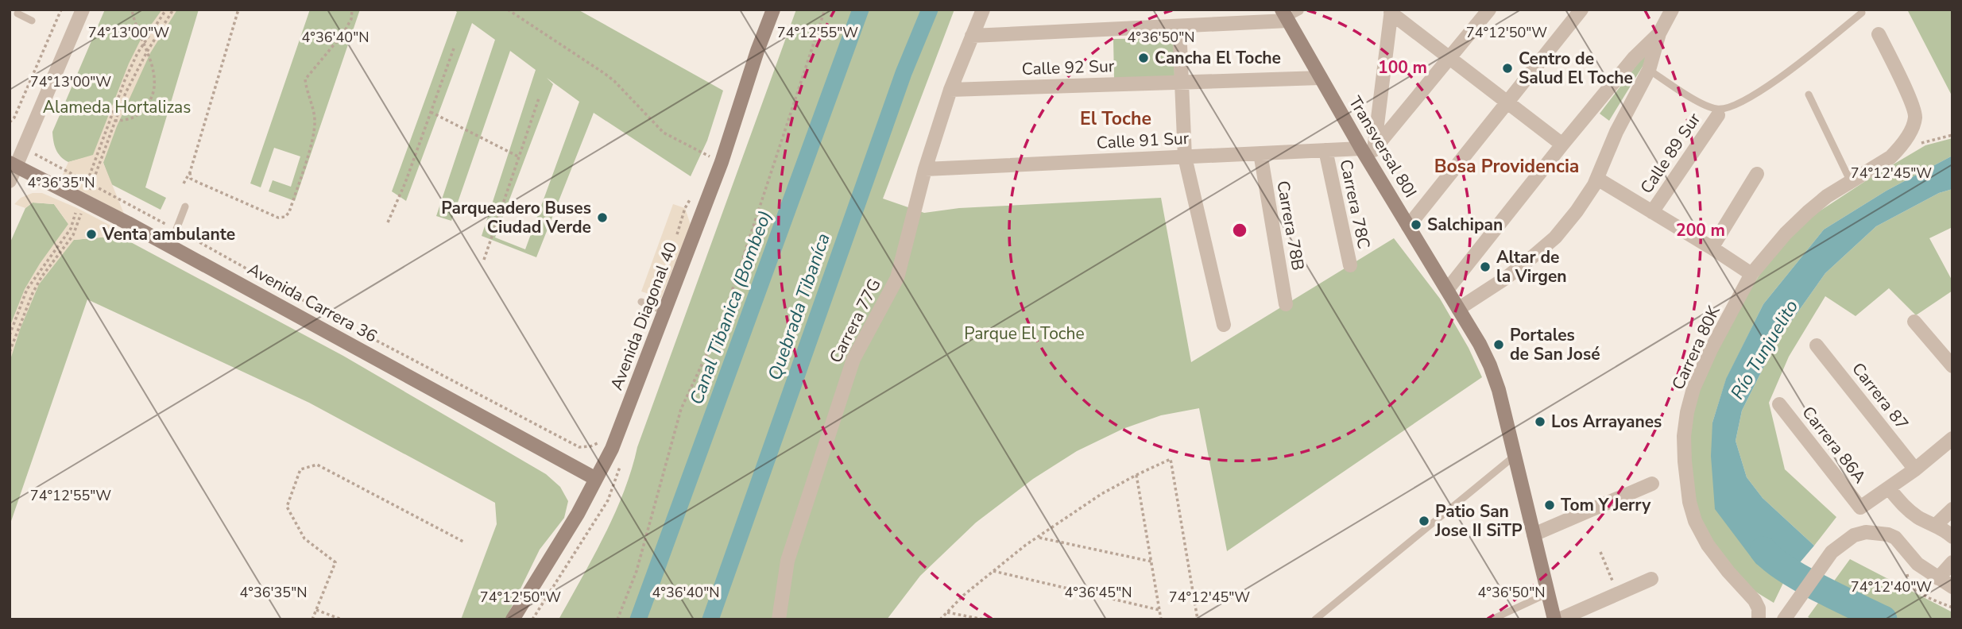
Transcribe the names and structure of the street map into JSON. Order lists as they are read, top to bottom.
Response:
{
  "streets": {
    "main road": ["Transversal 80I", "Avenida Carrera 36", "Avenida Diagonal 40"],
    "street": [
      "Calle 92 Sur",
      "Calle 91 Sur",
      "Calle 89 Sur",
      "Carrera 78C",
      "Carrera 78B",
      "Carrera 77G",
      "Carrera 80K",
      "Carrera 87",
      "Carrera 86A"
    ]
  },
  "crossings": [
    ["Calle 92 Sur", "Transversal 80I"],
    ["Calle 92 Sur", "Carrera 77G"],
    ["Calle 91 Sur", "Transversal 80I"],
    ["Calle 91 Sur", "Carrera 78C"],
    ["Calle 91 Sur", "Carrera 78B"],
    ["Calle 91 Sur", "Carrera 77G"],
    ["Avenida Carrera 36", "Avenida Diagonal 40"]
  ],
  "districts": ["El Toche", "Bosa Providencia"],
  "water": ["Quebrada Tibaníca", "Canal Tibanica (Bombeo)", "Río Tunjuelito"],
  "parks": ["Alameda Hortalizas", "Parque El Toche"],
  "places": [
    "Cancha El Toche",
    "Centro de Salud El Toche",
    "Parqueadero Buses Ciudad Verde",
    "Salchipan",
    "Venta ambulante",
    "Altar de la Virgen",
    "Portales de San José",
    "Los Arrayanes",
    "Tom Y Jerry",
    "Patio San Jose II SiTP"
  ],
  "coordinates": [
    "74°13'00\"W",
    "74°12'55\"W",
    "74°12'50\"W",
    "4°36'40\"N",
    "4°36'50\"N",
    "74°12'45\"W",
    "4°36'35\"N",
    "74°12'40\"W",
    "4°36'45\"N"
  ],
  "rings": ["100 m", "200 m"]
}
